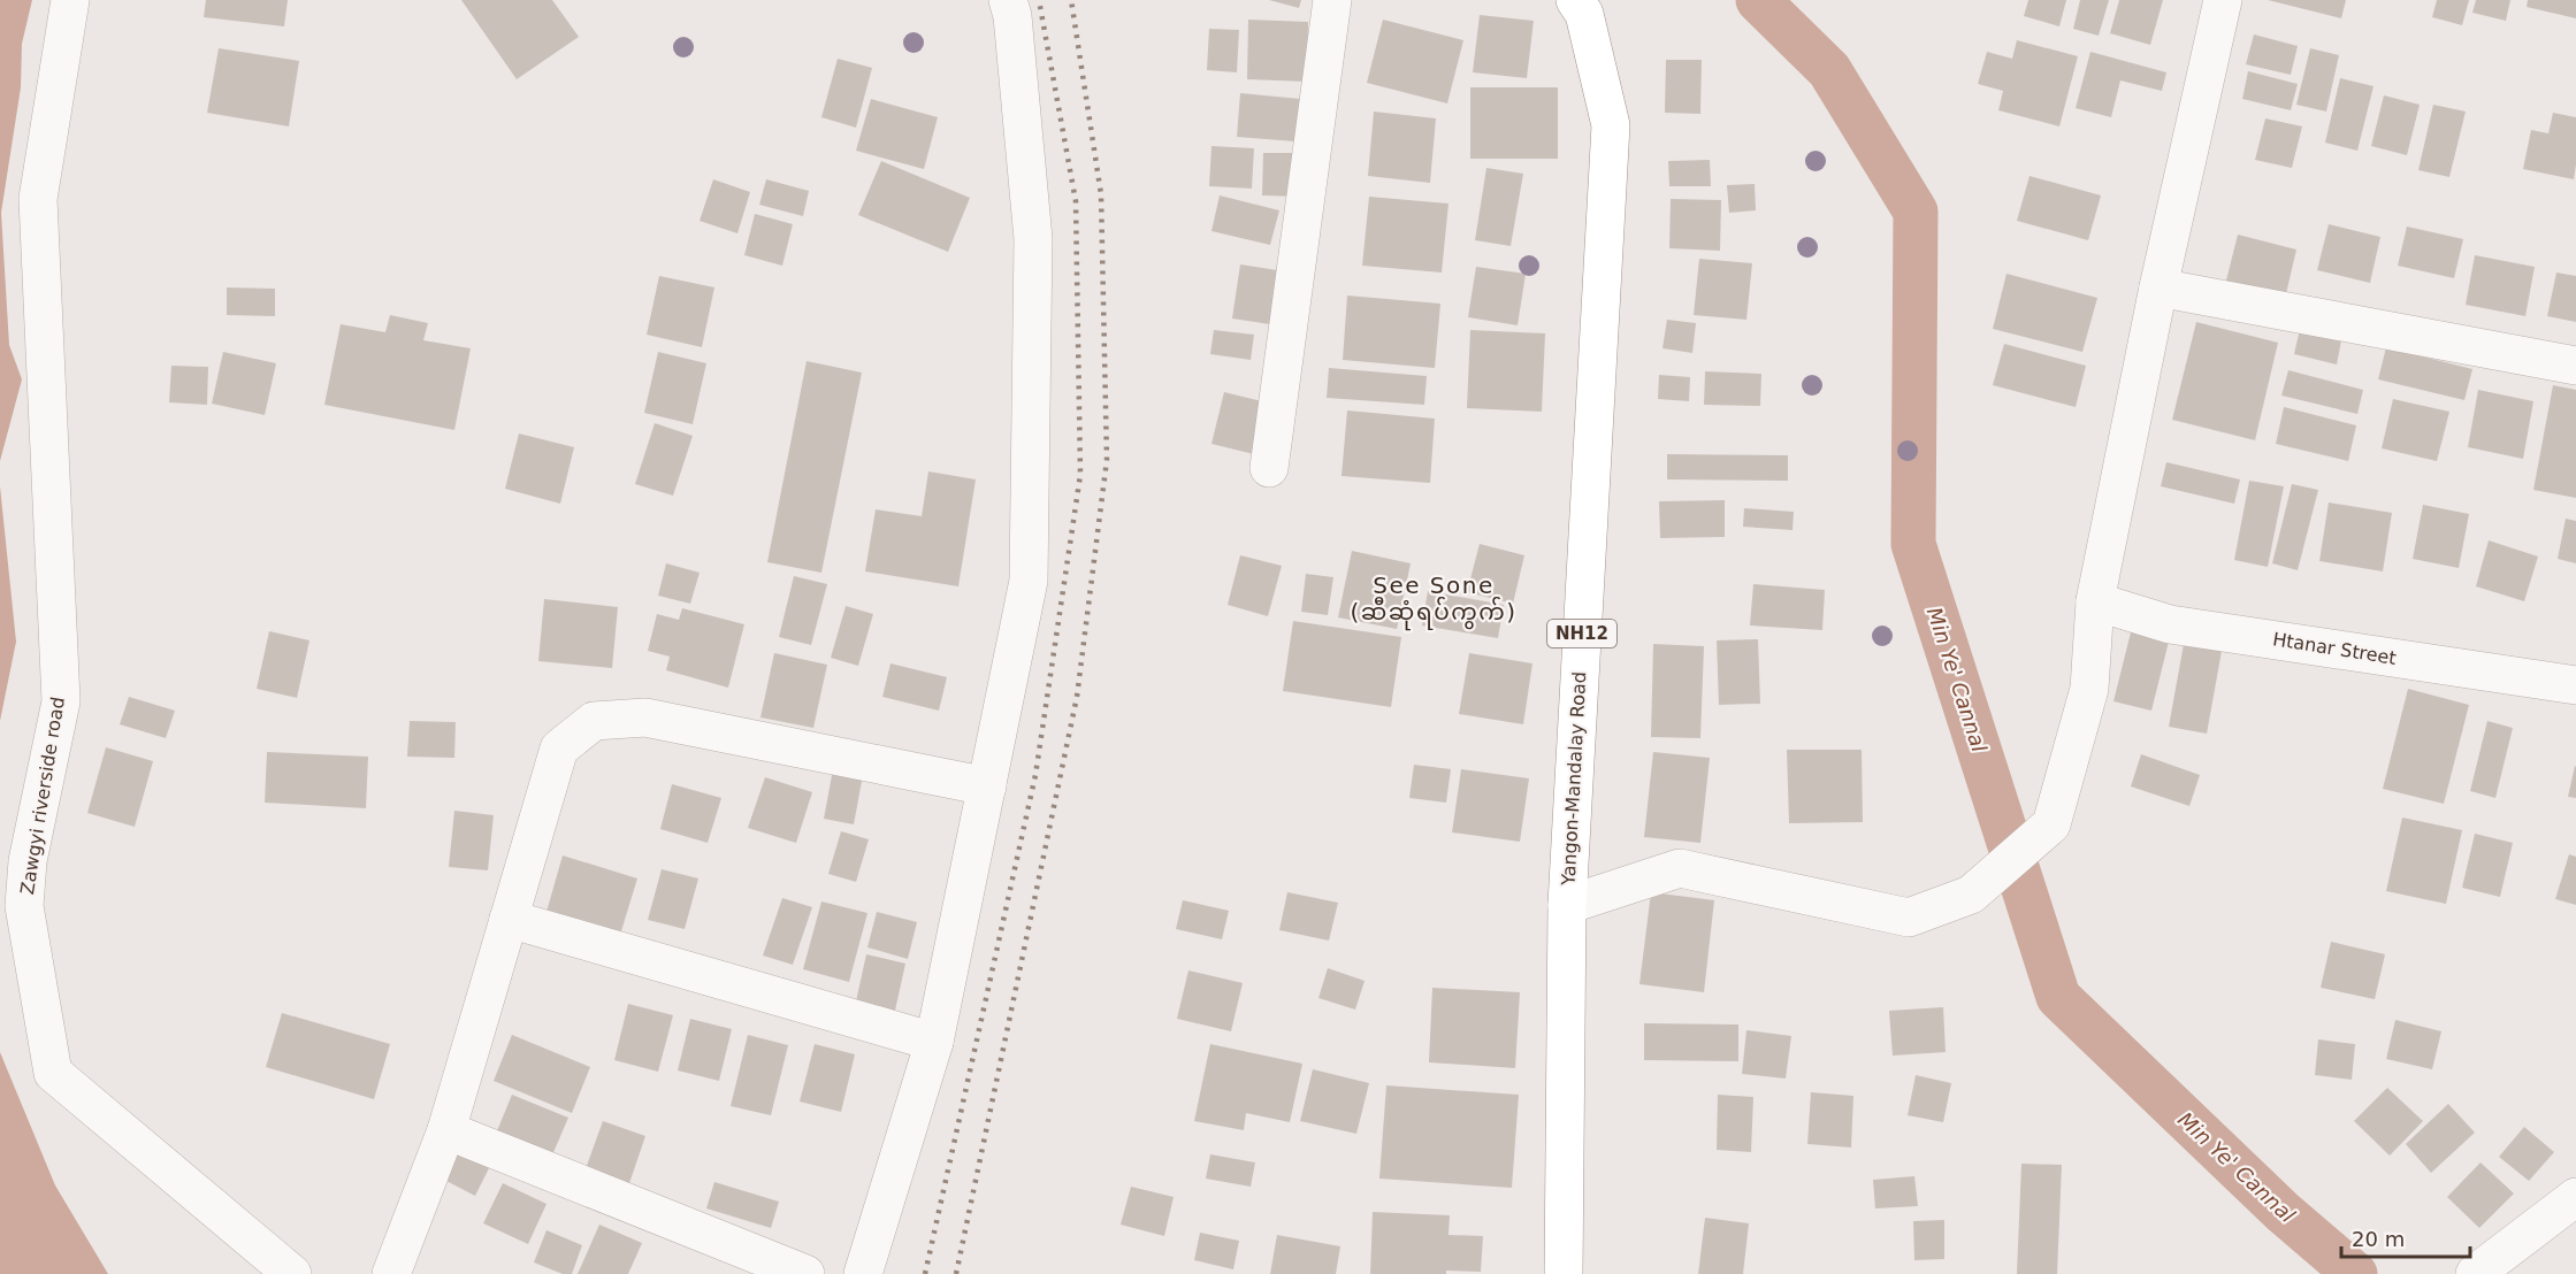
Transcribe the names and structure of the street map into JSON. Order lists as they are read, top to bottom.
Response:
{
  "streets": {
    "highway": ["NH12", "Yangon-Mandalay Road"],
    "street": ["Htanar Street", "Zawgyi riverside road"]
  },
  "districts": ["See Sone (ဆီဆုံရပ်ကွက်)"],
  "water": ["Min Ye' Cannal"],
  "scale_bar": "20 m"
}
